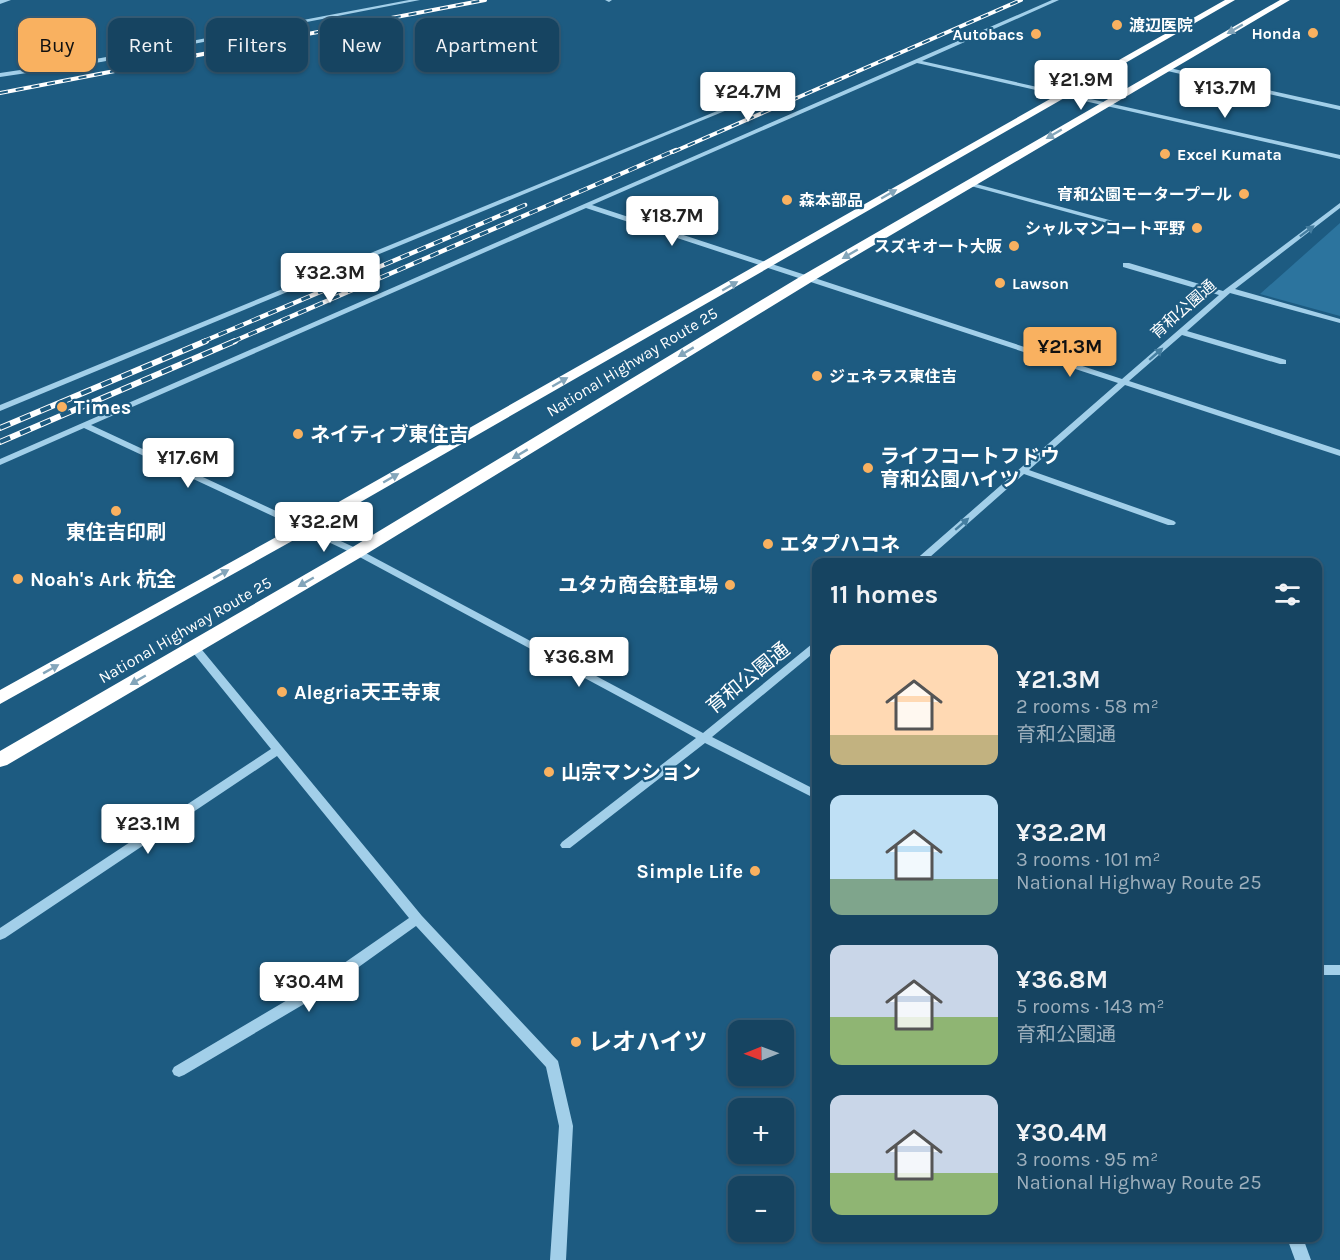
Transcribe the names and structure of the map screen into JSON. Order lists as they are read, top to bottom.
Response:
{
  "streets": {
    "highway": ["National Highway Route 25"],
    "street": ["育和公園通"]
  },
  "one_way": ["育和公園通"],
  "places": [
    "渡辺医院",
    "Honda",
    "Autobacs",
    "Excel Kumata",
    "育和公園モータープール",
    "森本部品",
    "シャルマンコート平野",
    "スズキオート大阪",
    "Lawson",
    "ジェネラス東住吉",
    "Times",
    "ネイティブ東住吉",
    "ライフコートフドウ 育和公園ハイツ",
    "東住吉印刷",
    "エタプハコネ",
    "Noah's Ark 杭全",
    "ユタカ商会駐車場",
    "Alegria天王寺東",
    "山宗マンション",
    "Simple Life",
    "レオハイツ"
  ],
  "north": "left",
  "page": {
    "chip": [
      "Buy",
      "Rent",
      "Filters",
      "New",
      "Apartment"
    ],
    "price": [
      "¥21.9M",
      "¥13.7M",
      "¥24.7M",
      "¥18.7M",
      "¥32.3M",
      "¥21.3M",
      "¥17.6M",
      "¥32.2M",
      "¥36.8M",
      "¥23.1M",
      "¥30.4M"
    ],
    "heading": "11 homes",
    "list": [
      {
        "name": "¥21.3M",
        "note": "2 rooms · 58 m² · 育和公園通"
      },
      {
        "name": "¥32.2M",
        "note": "3 rooms · 101 m² · National Highway Route 25"
      },
      {
        "name": "¥36.8M",
        "note": "5 rooms · 143 m² · 育和公園通"
      },
      {
        "name": "¥30.4M",
        "note": "3 rooms · 95 m² · National Highway Route 25"
      }
    ],
    "map_buttons": ["+", "−"]
  }
}
